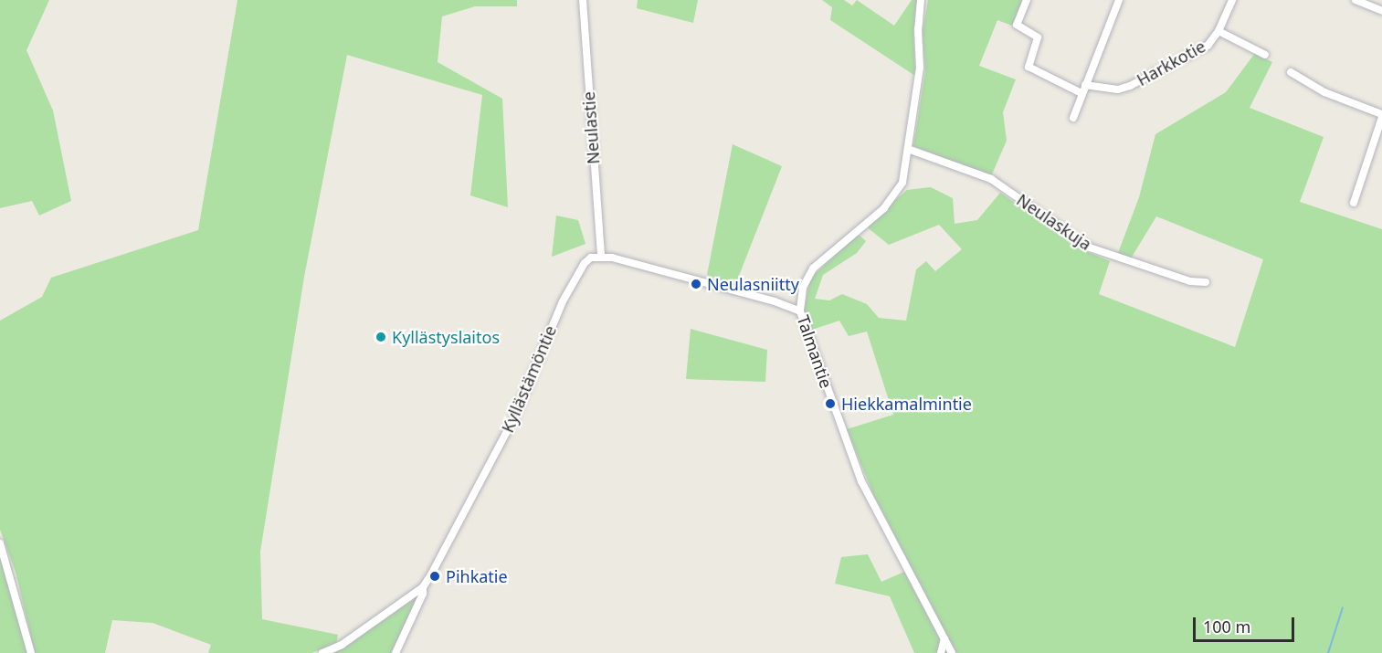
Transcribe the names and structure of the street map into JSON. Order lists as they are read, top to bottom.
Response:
{
  "streets": {
    "street": [
      "Harkkotie",
      "Neulastie",
      "Neulaskuja",
      "Talmantie",
      "Kyllästämöntie"
    ]
  },
  "crossings": [
    ["Neulastie", "Kyllästämöntie"],
    ["Neulaskuja", "Talmantie"]
  ],
  "places": [
    "Neulasniitty",
    "Kyllästyslaitos",
    "Hiekkamalmintie",
    "Pihkatie"
  ],
  "scale_bar": "100 m"
}
